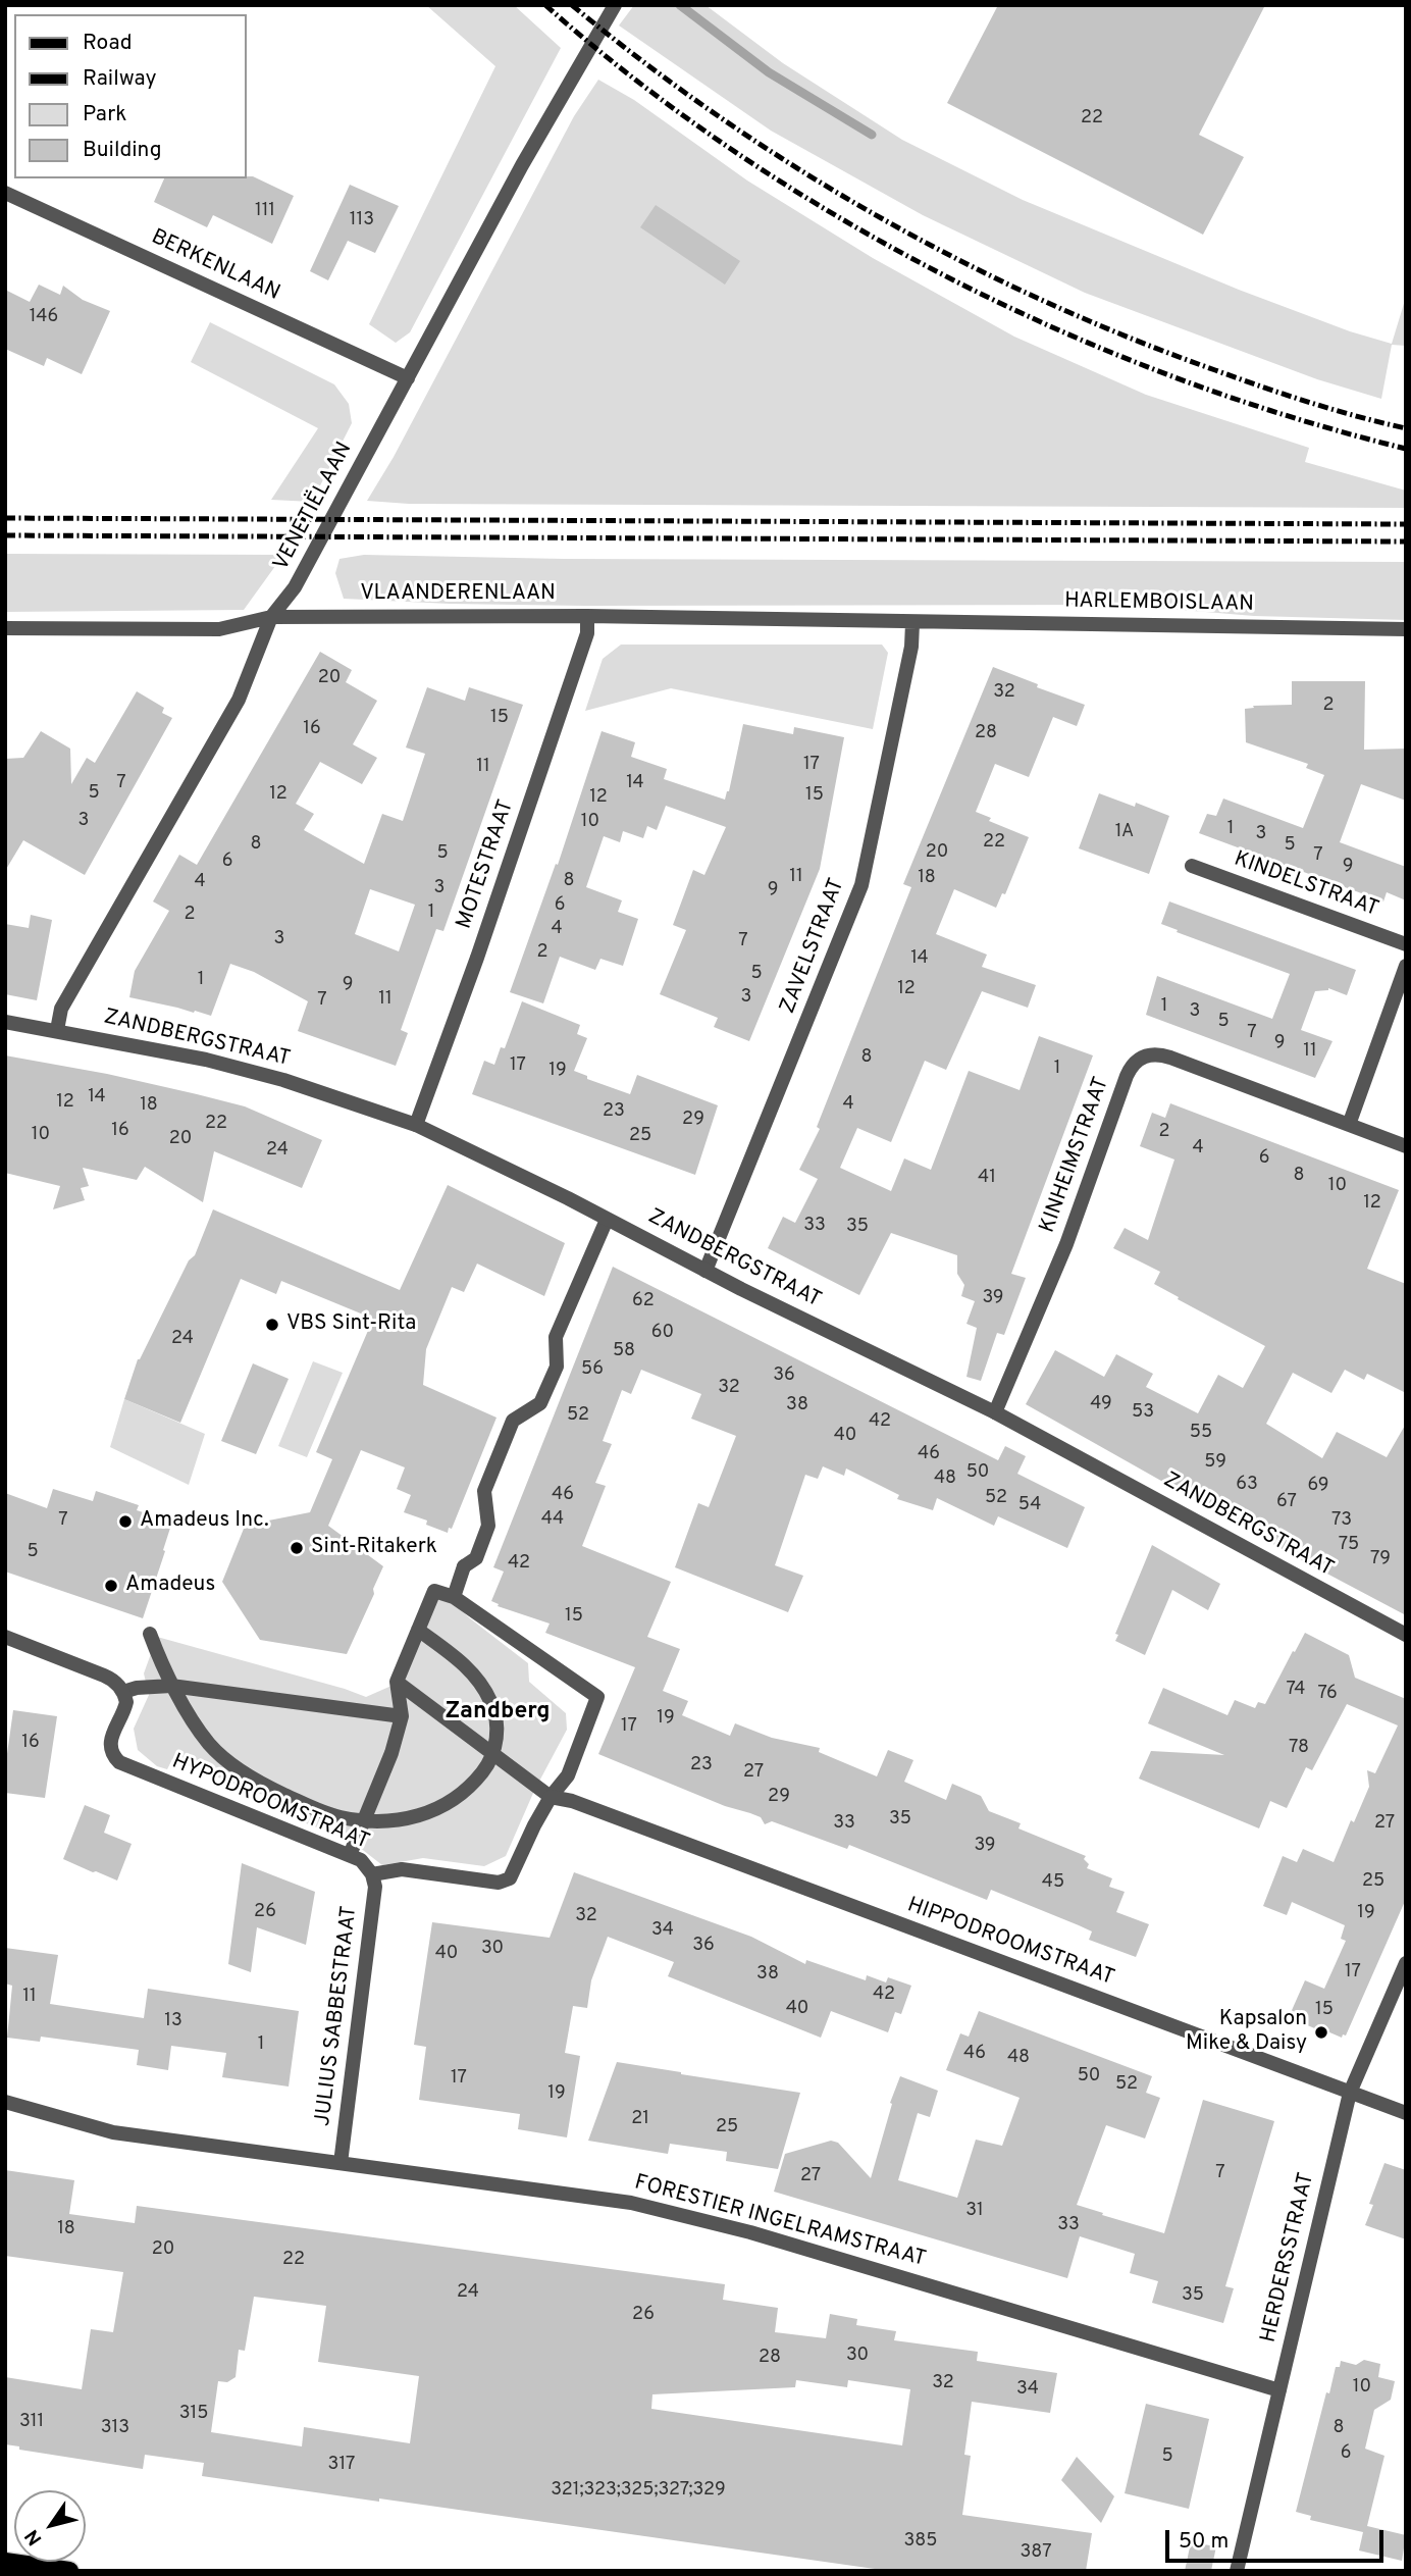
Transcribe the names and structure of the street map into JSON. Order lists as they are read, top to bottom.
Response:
{
  "streets": {
    "street": [
      "BERKENLAAN",
      "VENETIËLAAN",
      "VLAANDERENLAAN",
      "HARLEMBOISLAAN",
      "MOTESTRAAT",
      "KINDELSTRAAT",
      "ZAVELSTRAAT",
      "ZANDBERGSTRAAT",
      "KINHEIMSTRAAT",
      "HYPODROOMSTRAAT",
      "HIPPODROOMSTRAAT",
      "JULIUS SABBESTRAAT",
      "FORESTIER INGELRAMSTRAAT",
      "HERDERSSTRAAT"
    ]
  },
  "crossings": [
    ["BERKENLAAN", "VENETIËLAAN"],
    ["VENETIËLAAN", "VLAANDERENLAAN"],
    ["VENETIËLAAN", "ZANDBERGSTRAAT"],
    ["VLAANDERENLAAN", "HARLEMBOISLAAN"],
    ["VLAANDERENLAAN", "MOTESTRAAT"],
    ["VLAANDERENLAAN", "ZAVELSTRAAT"],
    ["HARLEMBOISLAAN", "ZAVELSTRAAT"],
    ["MOTESTRAAT", "ZANDBERGSTRAAT"],
    ["ZAVELSTRAAT", "ZANDBERGSTRAAT"],
    ["ZANDBERGSTRAAT", "KINHEIMSTRAAT"],
    ["HYPODROOMSTRAAT", "HIPPODROOMSTRAAT"],
    ["HYPODROOMSTRAAT", "JULIUS SABBESTRAAT"],
    ["HIPPODROOMSTRAAT", "HERDERSSTRAAT"],
    ["JULIUS SABBESTRAAT", "FORESTIER INGELRAMSTRAAT"],
    ["FORESTIER INGELRAMSTRAAT", "HERDERSSTRAAT"]
  ],
  "districts": ["Zandberg"],
  "places": [
    "VBS Sint-Rita",
    "Amadeus Inc.",
    "Sint-Ritakerk",
    "Amadeus",
    "Kapsalon Mike & Daisy"
  ],
  "house_numbers": [
    "22",
    "111",
    "113",
    "146",
    "20",
    "32",
    "2",
    "15",
    "16",
    "28",
    "17",
    "11",
    "7",
    "14",
    "5",
    "12",
    "15",
    "12",
    "3",
    "10",
    "1",
    "1A",
    "3",
    "22",
    "8",
    "5",
    "20",
    "5",
    "7",
    "6",
    "9",
    "11",
    "18",
    "8",
    "4",
    "3",
    "9",
    "6",
    "1",
    "2",
    "4",
    "3",
    "7",
    "2",
    "14",
    "5",
    "1",
    "9",
    "12",
    "3",
    "11",
    "7",
    "1",
    "3",
    "5",
    "7",
    "9",
    "11",
    "8",
    "17",
    "1",
    "19",
    "14",
    "12",
    "4",
    "18",
    "23",
    "29",
    "22",
    "16",
    "2",
    "10",
    "25",
    "20",
    "4",
    "24",
    "6",
    "8",
    "41",
    "10",
    "12",
    "33",
    "35",
    "39",
    "62",
    "60",
    "24",
    "58",
    "56",
    "36",
    "32",
    "49",
    "38",
    "53",
    "52",
    "42",
    "55",
    "40",
    "46",
    "59",
    "50",
    "48",
    "63",
    "69",
    "46",
    "52",
    "67",
    "54",
    "44",
    "7",
    "73",
    "75",
    "5",
    "79",
    "42",
    "15",
    "74",
    "76",
    "19",
    "17",
    "16",
    "78",
    "23",
    "27",
    "29",
    "35",
    "33",
    "27",
    "39",
    "25",
    "45",
    "26",
    "19",
    "32",
    "34",
    "36",
    "30",
    "40",
    "17",
    "38",
    "42",
    "11",
    "40",
    "15",
    "13",
    "1",
    "46",
    "48",
    "50",
    "17",
    "52",
    "19",
    "21",
    "25",
    "7",
    "27",
    "31",
    "33",
    "18",
    "20",
    "22",
    "24",
    "35",
    "26",
    "30",
    "28",
    "32",
    "10",
    "34",
    "315",
    "311",
    "313",
    "8",
    "6",
    "5",
    "317",
    "321;323;325;327;329",
    "385",
    "387"
  ],
  "legend": [
    "Road",
    "Railway",
    "Park",
    "Building"
  ],
  "scale_bar": "50 m",
  "north": "bottom left"
}
